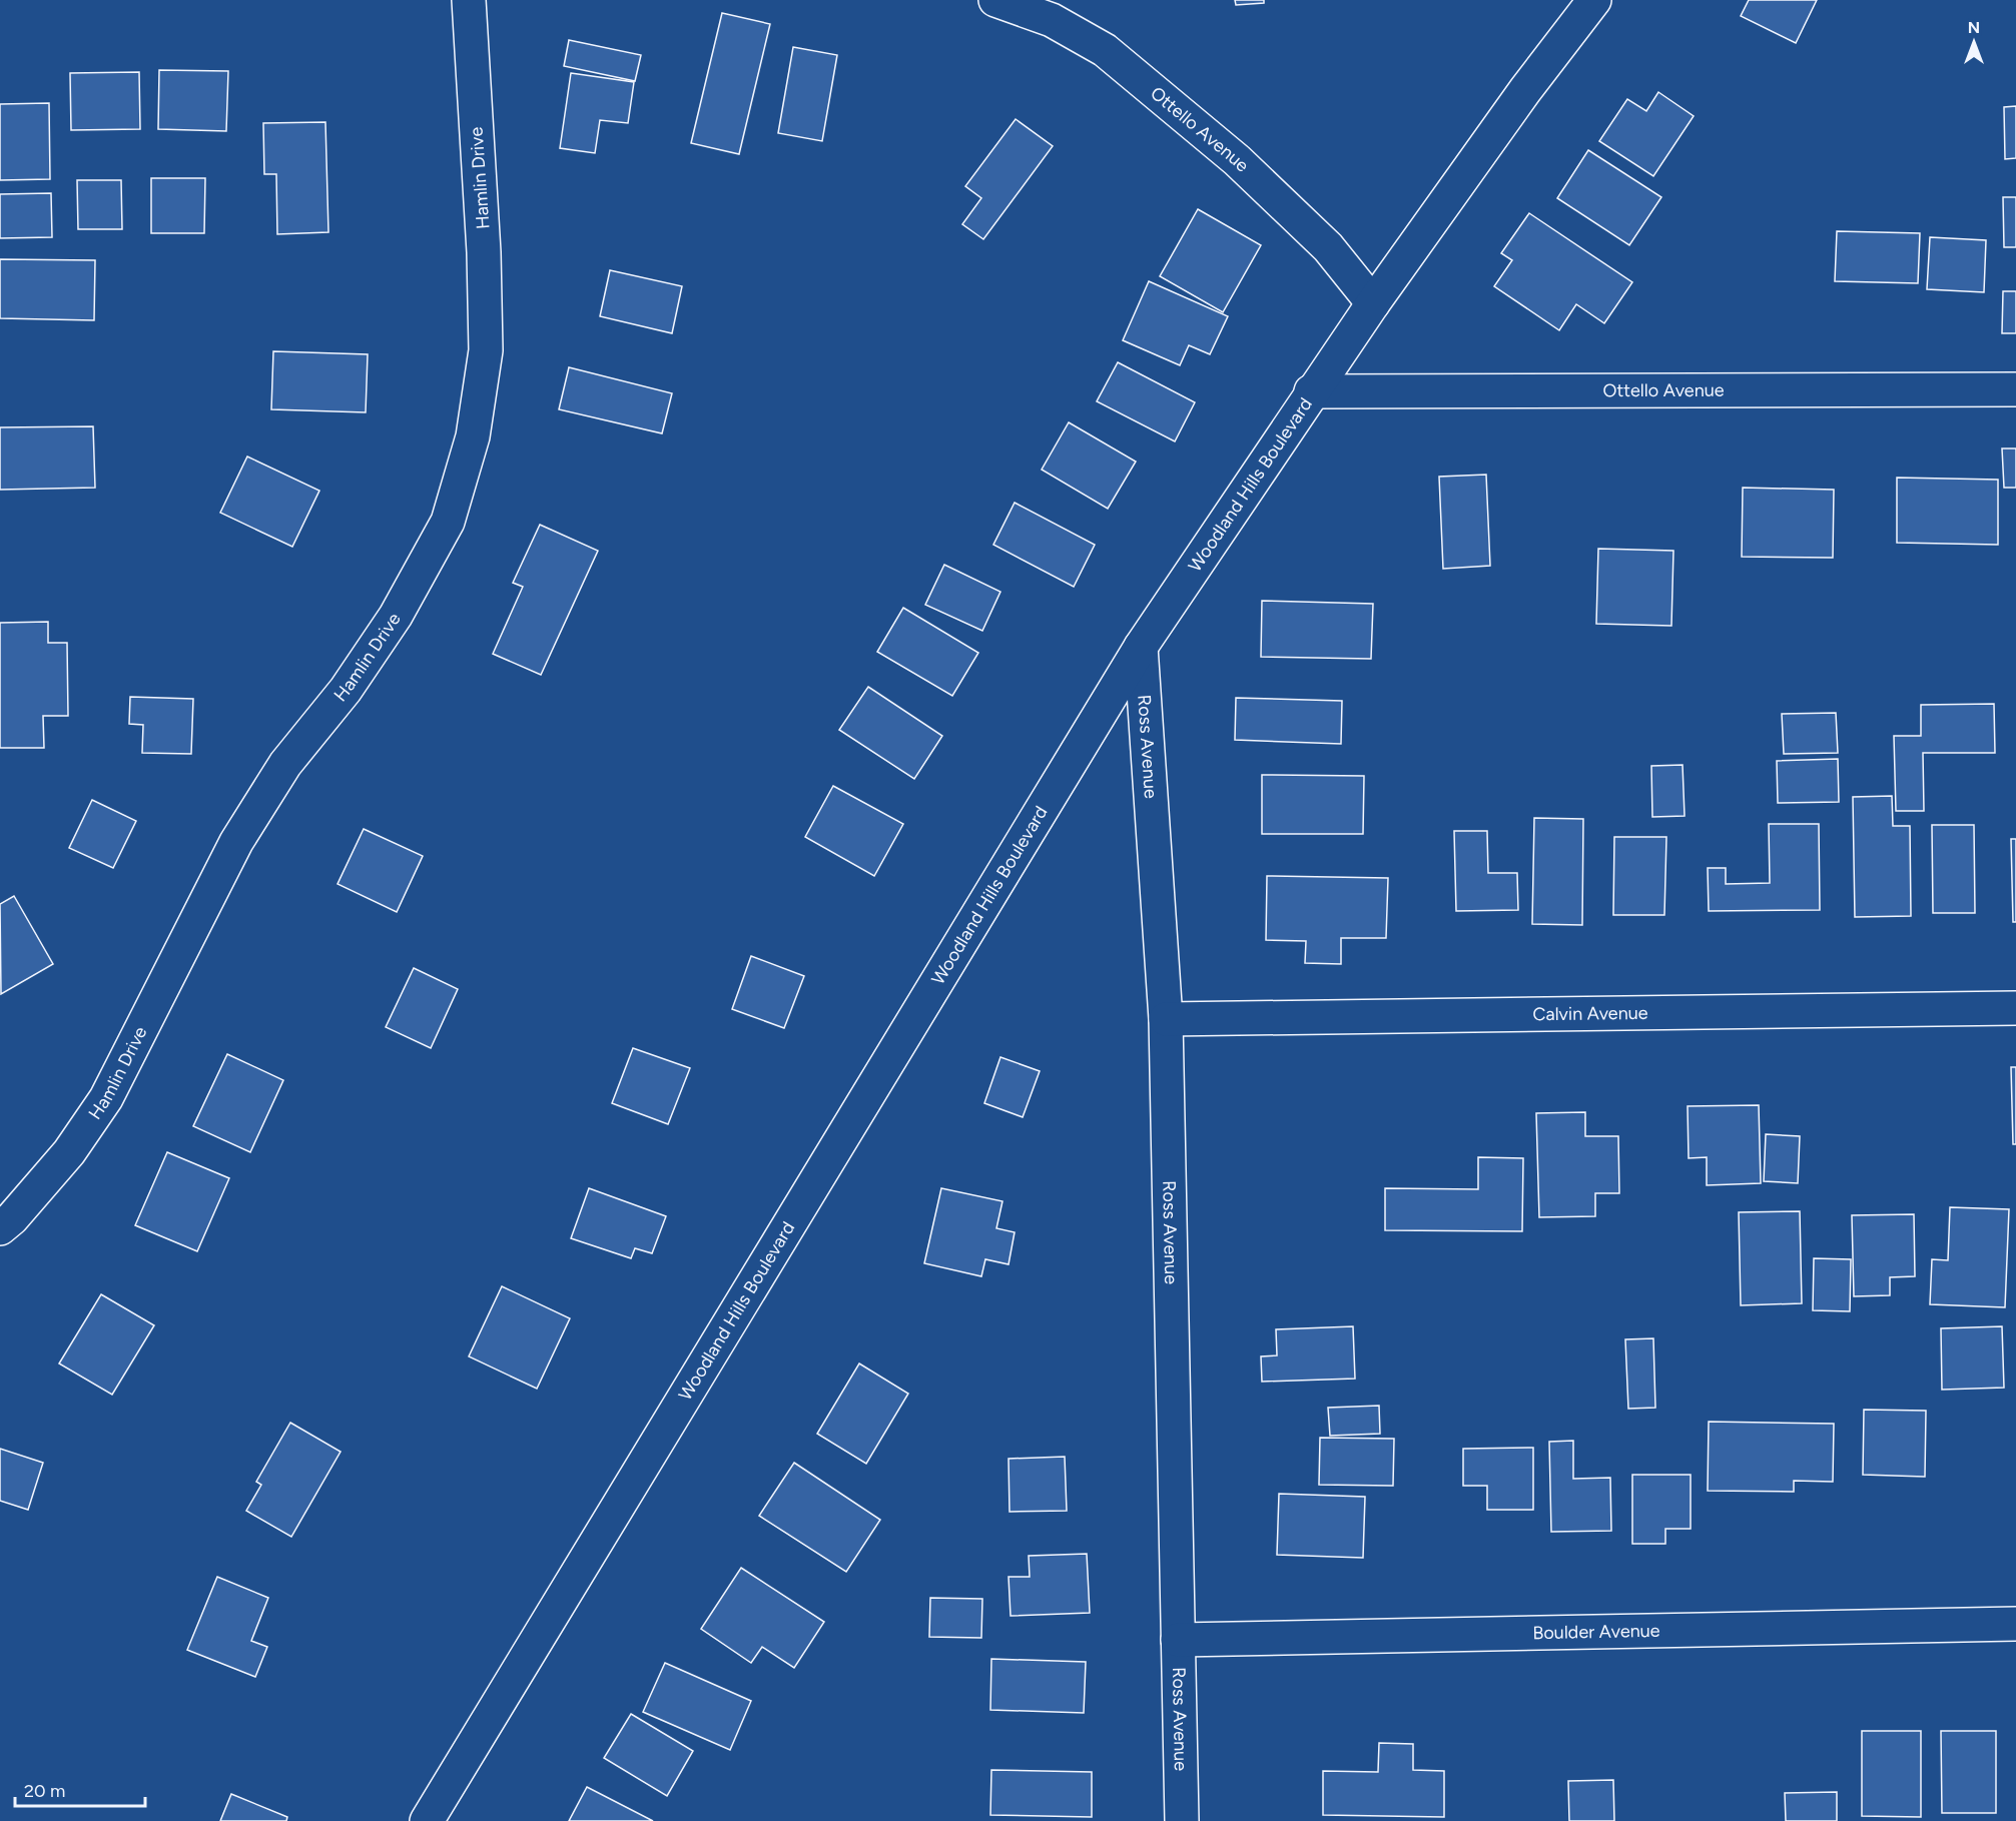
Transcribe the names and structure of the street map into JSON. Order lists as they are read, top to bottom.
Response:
{
  "streets": {
    "street": [
      "Ottello Avenue",
      "Hamlin Drive",
      "Woodland Hills Boulevard",
      "Ross Avenue",
      "Calvin Avenue",
      "Boulder Avenue"
    ]
  },
  "crossings": [
    ["Ottello Avenue", "Woodland Hills Boulevard"],
    ["Woodland Hills Boulevard", "Ross Avenue"],
    ["Ross Avenue", "Calvin Avenue"],
    ["Ross Avenue", "Boulder Avenue"]
  ],
  "scale_bar": "20 m",
  "north": "top"
}
